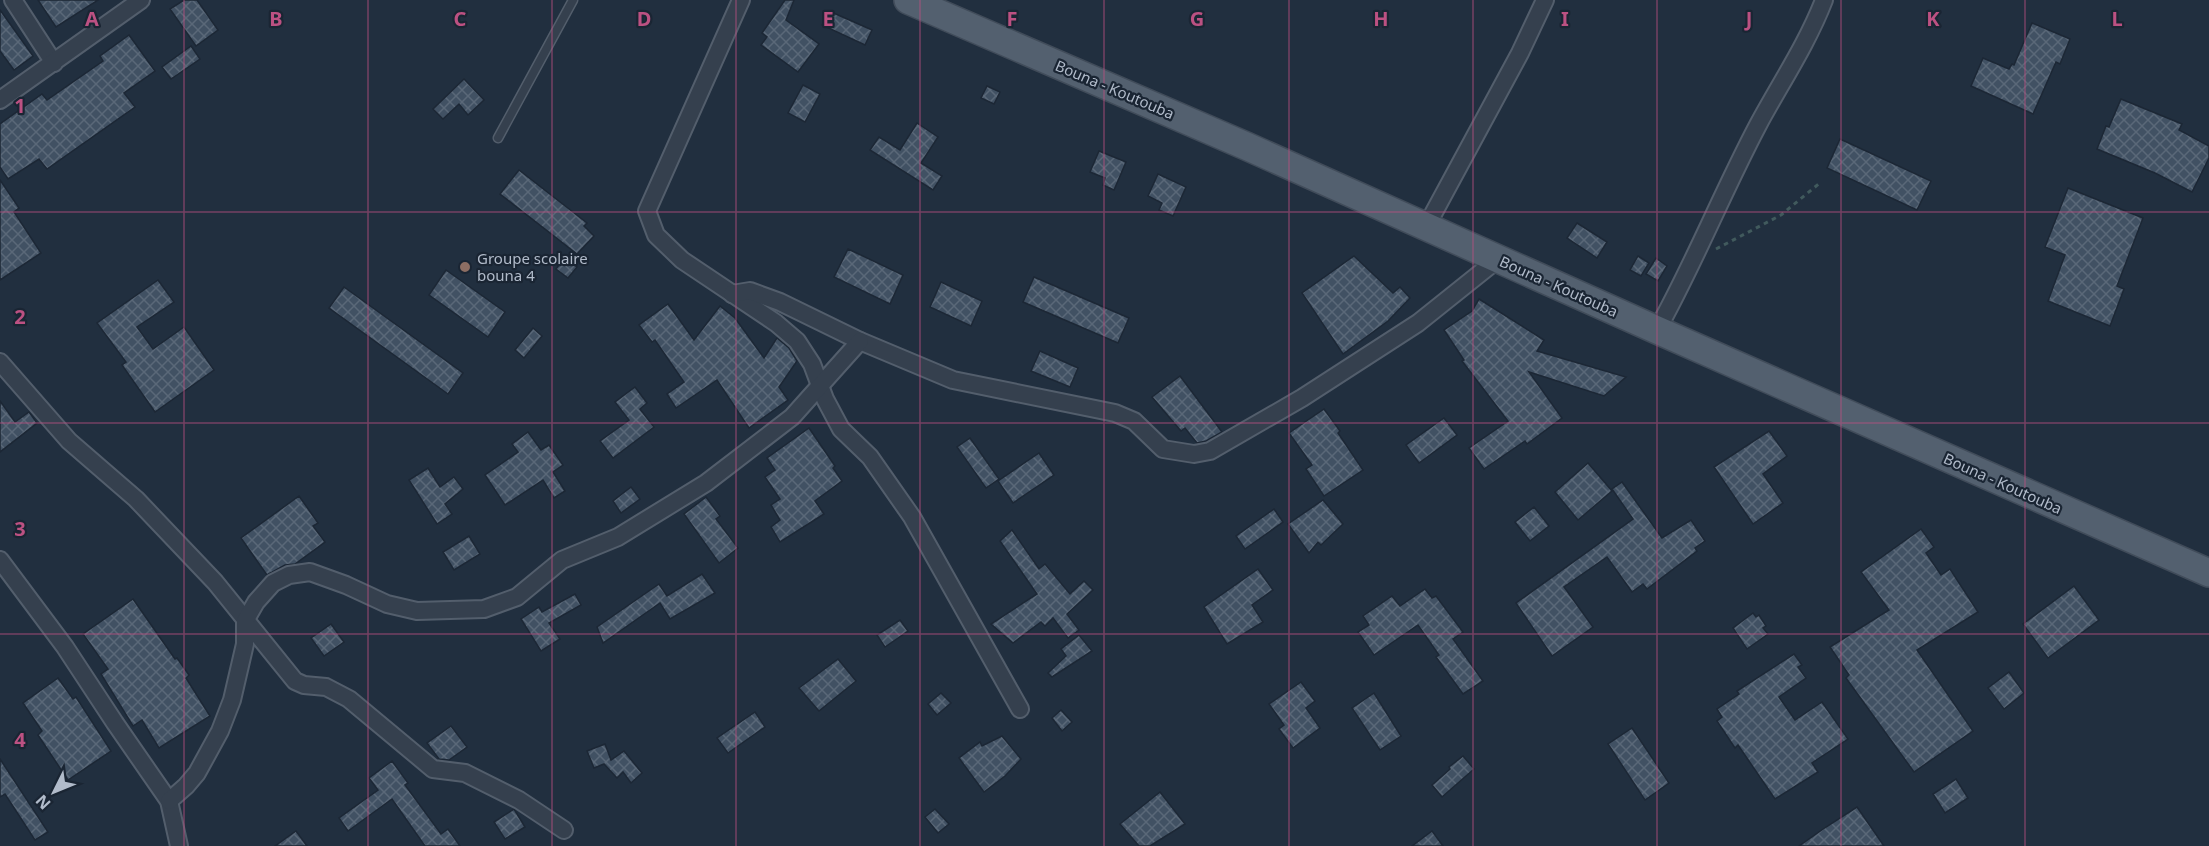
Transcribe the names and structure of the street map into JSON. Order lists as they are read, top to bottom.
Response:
{
  "streets": {
    "main road": ["Bouna - Koutouba"]
  },
  "places": ["Groupe scolaire bouna 4"],
  "north": "bottom left",
  "grid": {
    "columns": [
      "A",
      "B",
      "C",
      "D",
      "E",
      "F",
      "G",
      "H",
      "I",
      "J",
      "K",
      "L"
    ],
    "rows": [
      "1",
      "2",
      "3",
      "4"
    ]
  }
}
